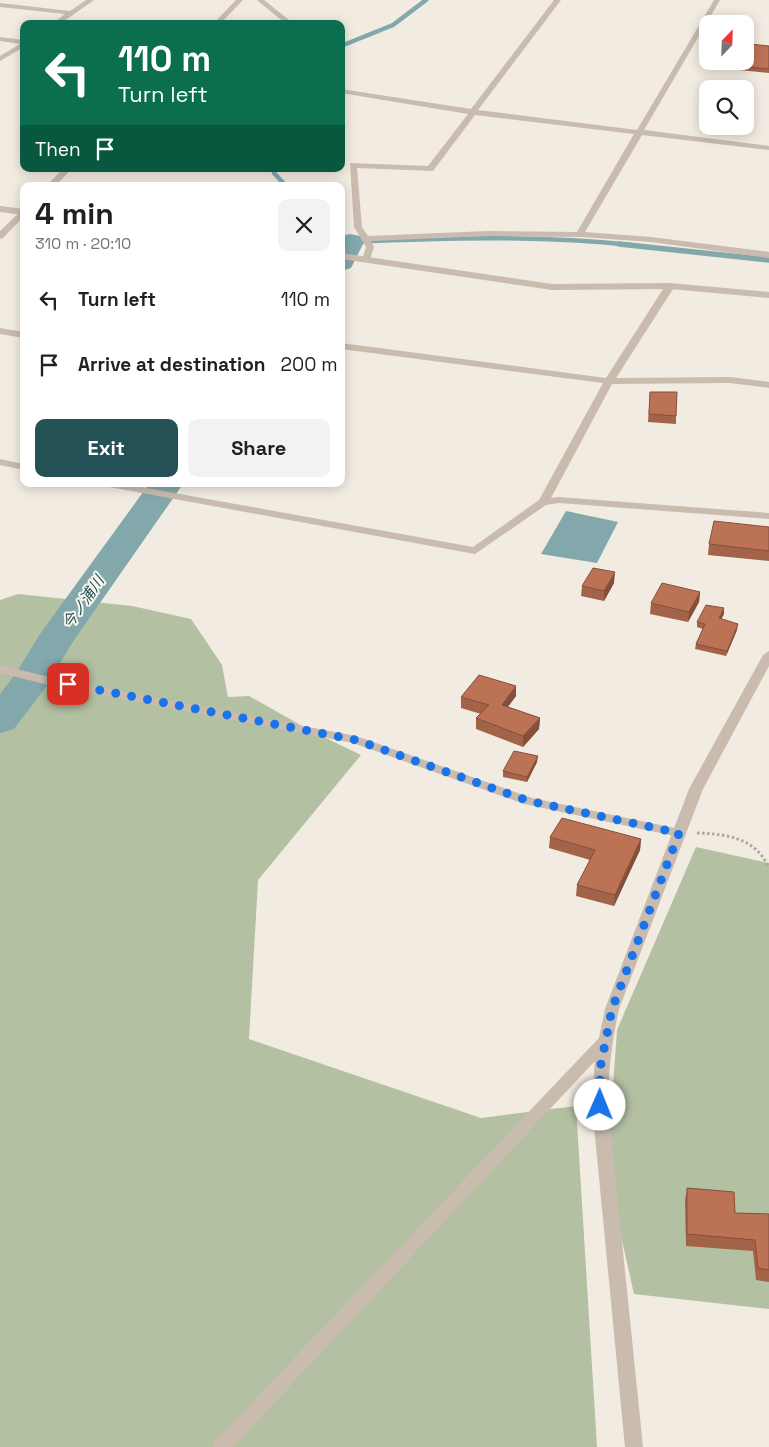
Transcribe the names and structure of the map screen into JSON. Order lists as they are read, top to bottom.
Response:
{
  "water": ["今ノ浦川"],
  "north": "top right",
  "page": {
    "turn": ["110 m", "Turn left"],
    "then": "Then",
    "heading": ["4 min", "310 m · 20:10"],
    "list": [
      {
        "name": "Turn left",
        "value": "110 m"
      },
      {
        "name": "Arrive at destination",
        "value": "200 m"
      }
    ],
    "buttons": ["Exit", "Share"]
  }
}
